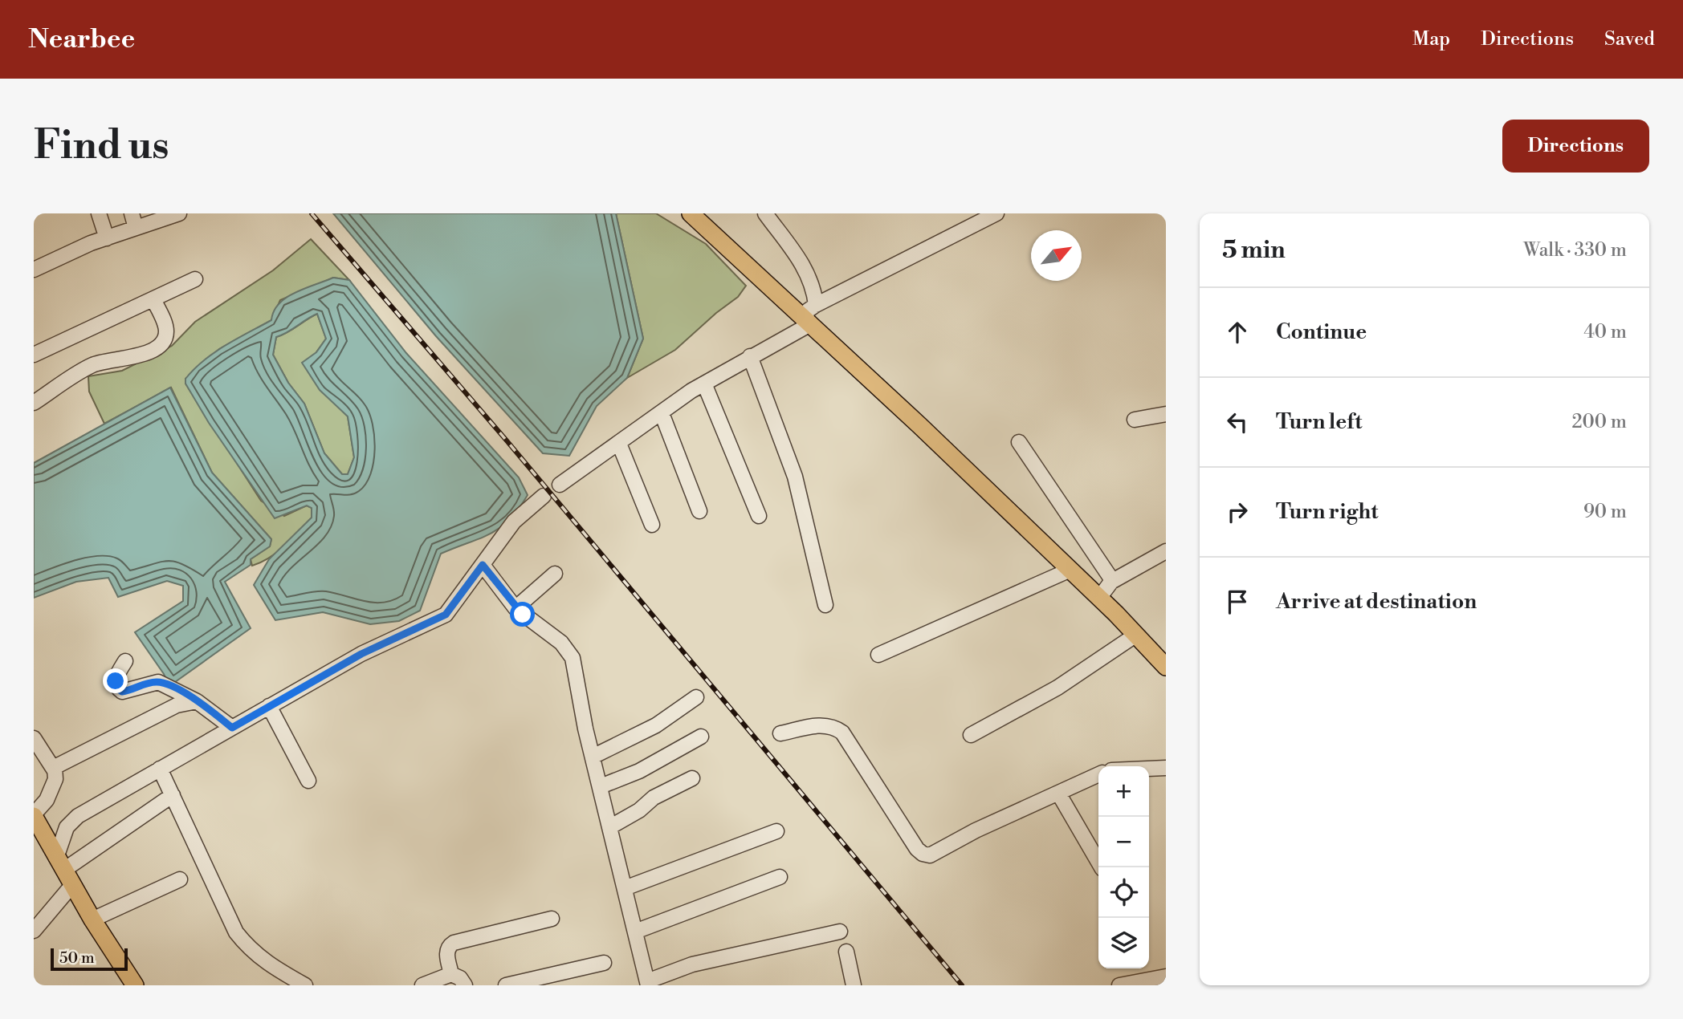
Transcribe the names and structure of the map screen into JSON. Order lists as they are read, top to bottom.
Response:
{
  "scale_bar": "50 m",
  "north": "top right",
  "page": {
    "header": "Nearbee",
    "nav": ["Map", "Directions", "Saved"],
    "buttons": "Directions",
    "title": "Find us",
    "heading": ["5 min", "Walk · 330 m"],
    "list": [
      ["Continue", "40 m"],
      ["Turn left", "200 m"],
      ["Turn right", "90 m"],
      "Arrive at destination"
    ],
    "map_buttons": ["+", "−"],
    "scale": "50 m"
  }
}
